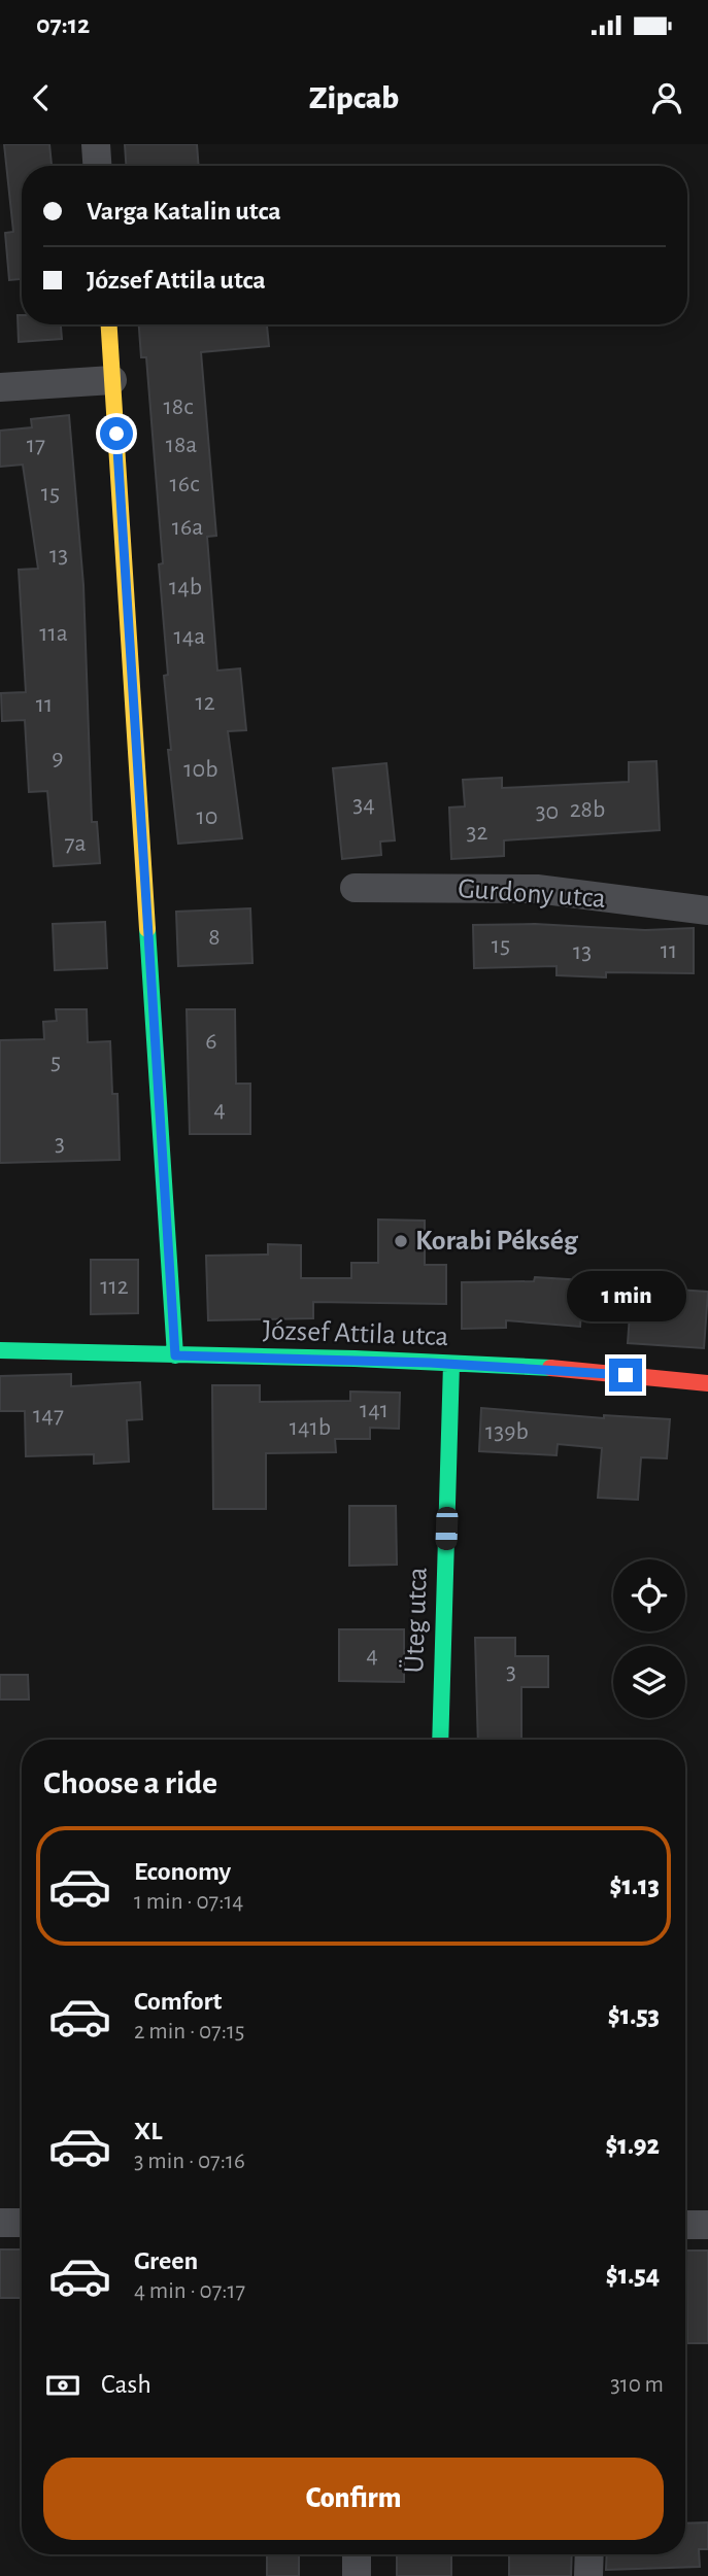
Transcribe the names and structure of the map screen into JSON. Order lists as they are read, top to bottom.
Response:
{
  "streets": {
    "street": ["Gurdony utca", "József Attila utca", "Üteg utca"]
  },
  "crossings": [
    ["József Attila utca", "Üteg utca"]
  ],
  "places": ["Korabi Pékség"],
  "house_numbers": [
    "18c",
    "17",
    "18a",
    "16c",
    "15",
    "16a",
    "13",
    "14b",
    "11a",
    "14a",
    "12",
    "11",
    "9",
    "10b",
    "34",
    "28b",
    "30",
    "10",
    "32",
    "7a",
    "8",
    "15",
    "11",
    "13",
    "6",
    "5",
    "4",
    "3",
    "112",
    "141",
    "147",
    "141b",
    "139b",
    "4",
    "3"
  ],
  "page": {
    "status": "07:12",
    "header": "Zipcab",
    "banner": ["Varga Katalin utca", "József Attila utca"],
    "bubble": "1 min",
    "heading": "Choose a ride",
    "list": [
      {
        "name": "Economy",
        "note": "1 min · 07:14",
        "value": "$1.13"
      },
      {
        "name": "Comfort",
        "note": "2 min · 07:15",
        "value": "$1.53"
      },
      {
        "name": "XL",
        "note": "3 min · 07:16",
        "value": "$1.92"
      },
      {
        "name": "Green",
        "note": "4 min · 07:17",
        "value": "$1.54"
      }
    ],
    "pay": ["Cash", "310 m"],
    "buttons": "Confirm"
  }
}
